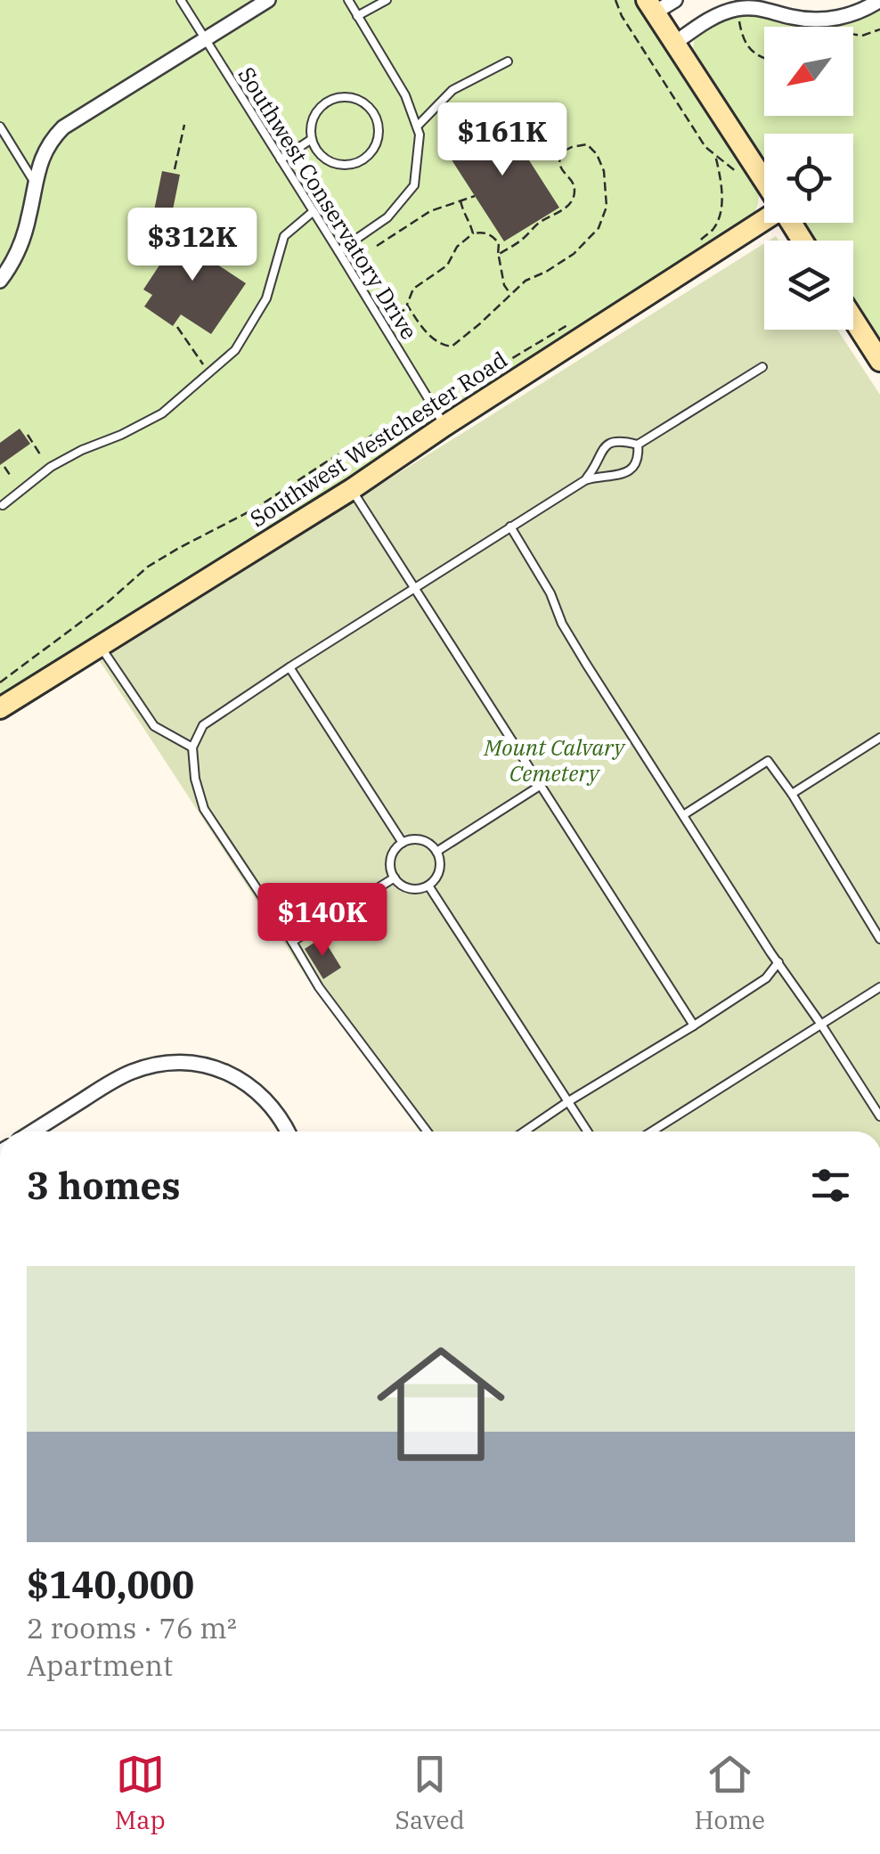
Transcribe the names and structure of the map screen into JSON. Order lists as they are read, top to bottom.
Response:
{
  "streets": {
    "street": ["Southwest Westchester Road"],
    "lane": ["Southwest Conservatory Drive"]
  },
  "crossings": [
    ["Southwest Conservatory Drive", "Southwest Westchester Road"]
  ],
  "parks": ["Mount Calvary Cemetery"],
  "north": "bottom left",
  "page": {
    "price": ["$161K", "$312K", "$140K"],
    "heading": "3 homes",
    "list": [
      {
        "name": "$140,000",
        "note": "2 rooms · 76 m² · Apartment"
      }
    ],
    "tabs": ["Map", "Saved", "Home"]
  }
}
